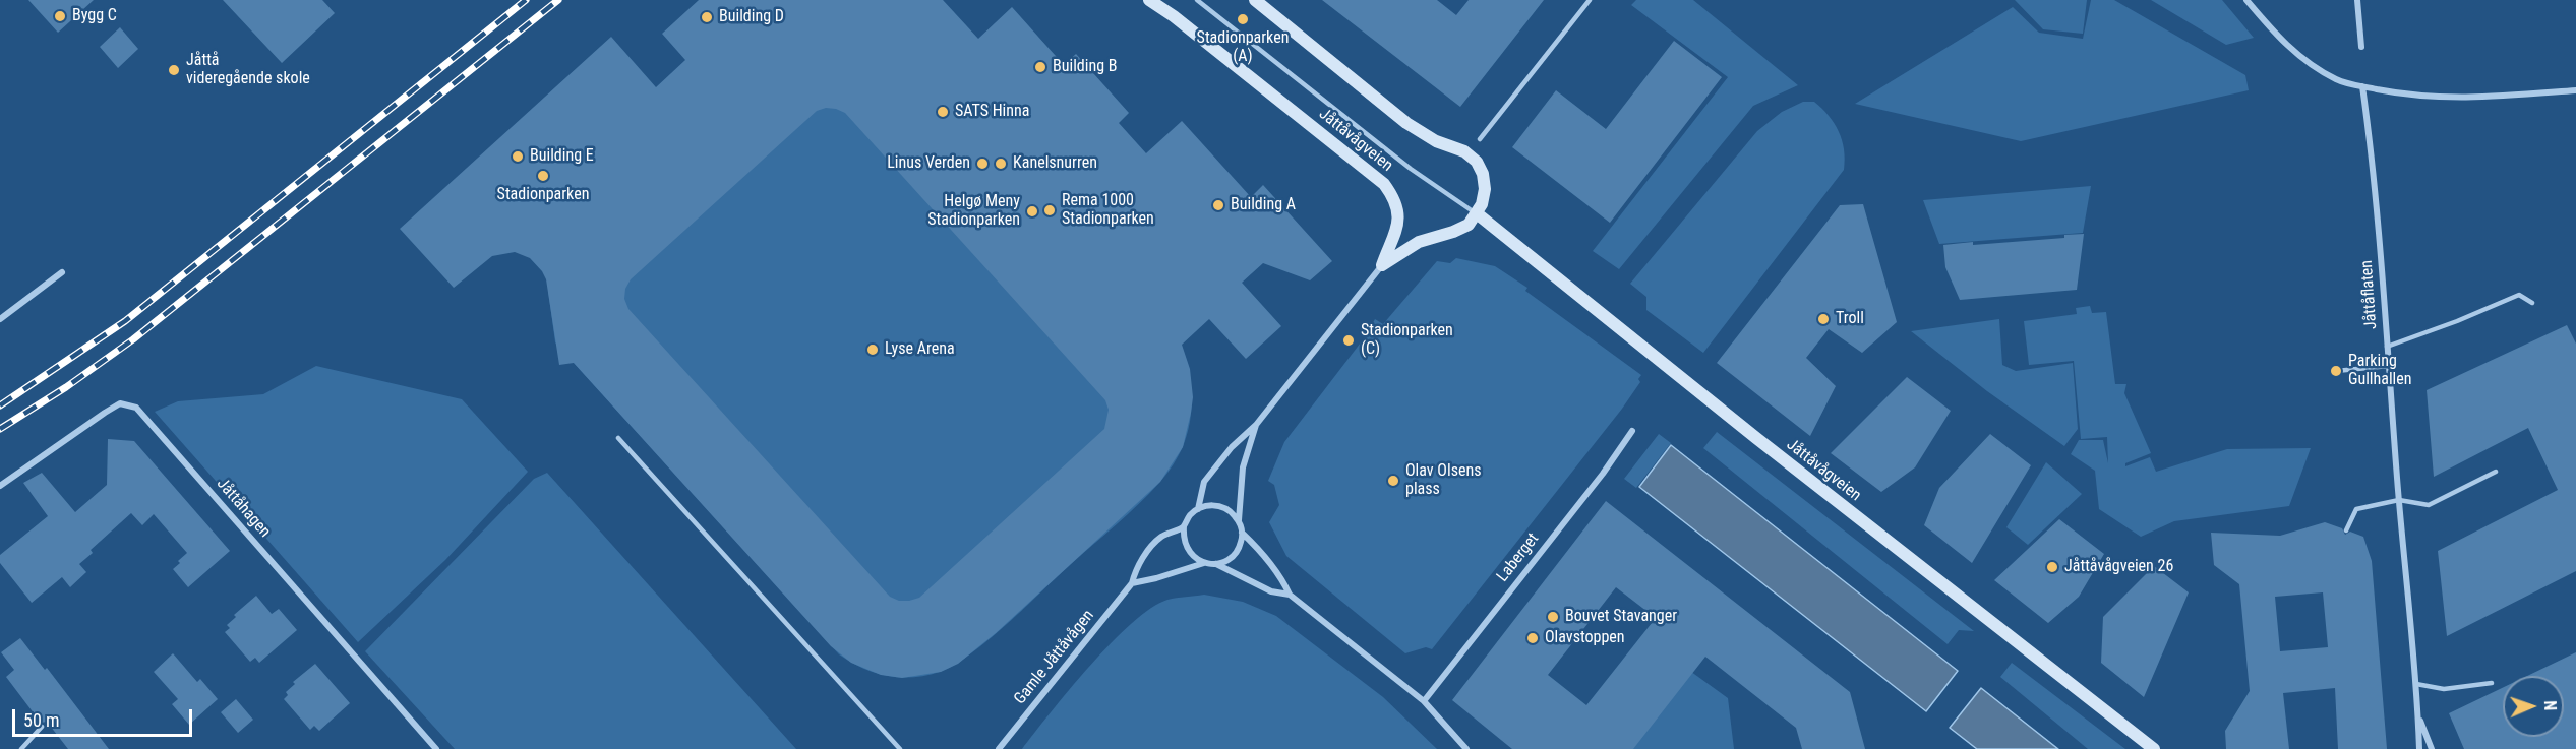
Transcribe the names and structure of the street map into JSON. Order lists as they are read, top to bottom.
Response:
{
  "streets": {
    "street": [
      "Jåttåvågveien",
      "Jåttåflaten",
      "Jåttåhagen",
      "Laberget",
      "Gamle Jåttåvågen"
    ]
  },
  "crossings": [
    ["Jåttåvågveien", "Gamle Jåttåvågen"]
  ],
  "places": [
    "Bygg C",
    "Building D",
    "Stadionparken (A)",
    "Building B",
    "Jåttå videregående skole",
    "SATS Hinna",
    "Building E",
    "Linus Verden",
    "Kanelsnurren",
    "Stadionparken",
    "Building A",
    "Rema 1000 Stadionparken",
    "Helgø Meny Stadionparken",
    "Troll",
    "Stadionparken (C)",
    "Lyse Arena",
    "Parking Gullhallen",
    "Olav Olsens plass",
    "Jåttåvågveien 26",
    "Bouvet Stavanger",
    "Olavstoppen"
  ],
  "scale_bar": "50 m",
  "north": "right"
}
